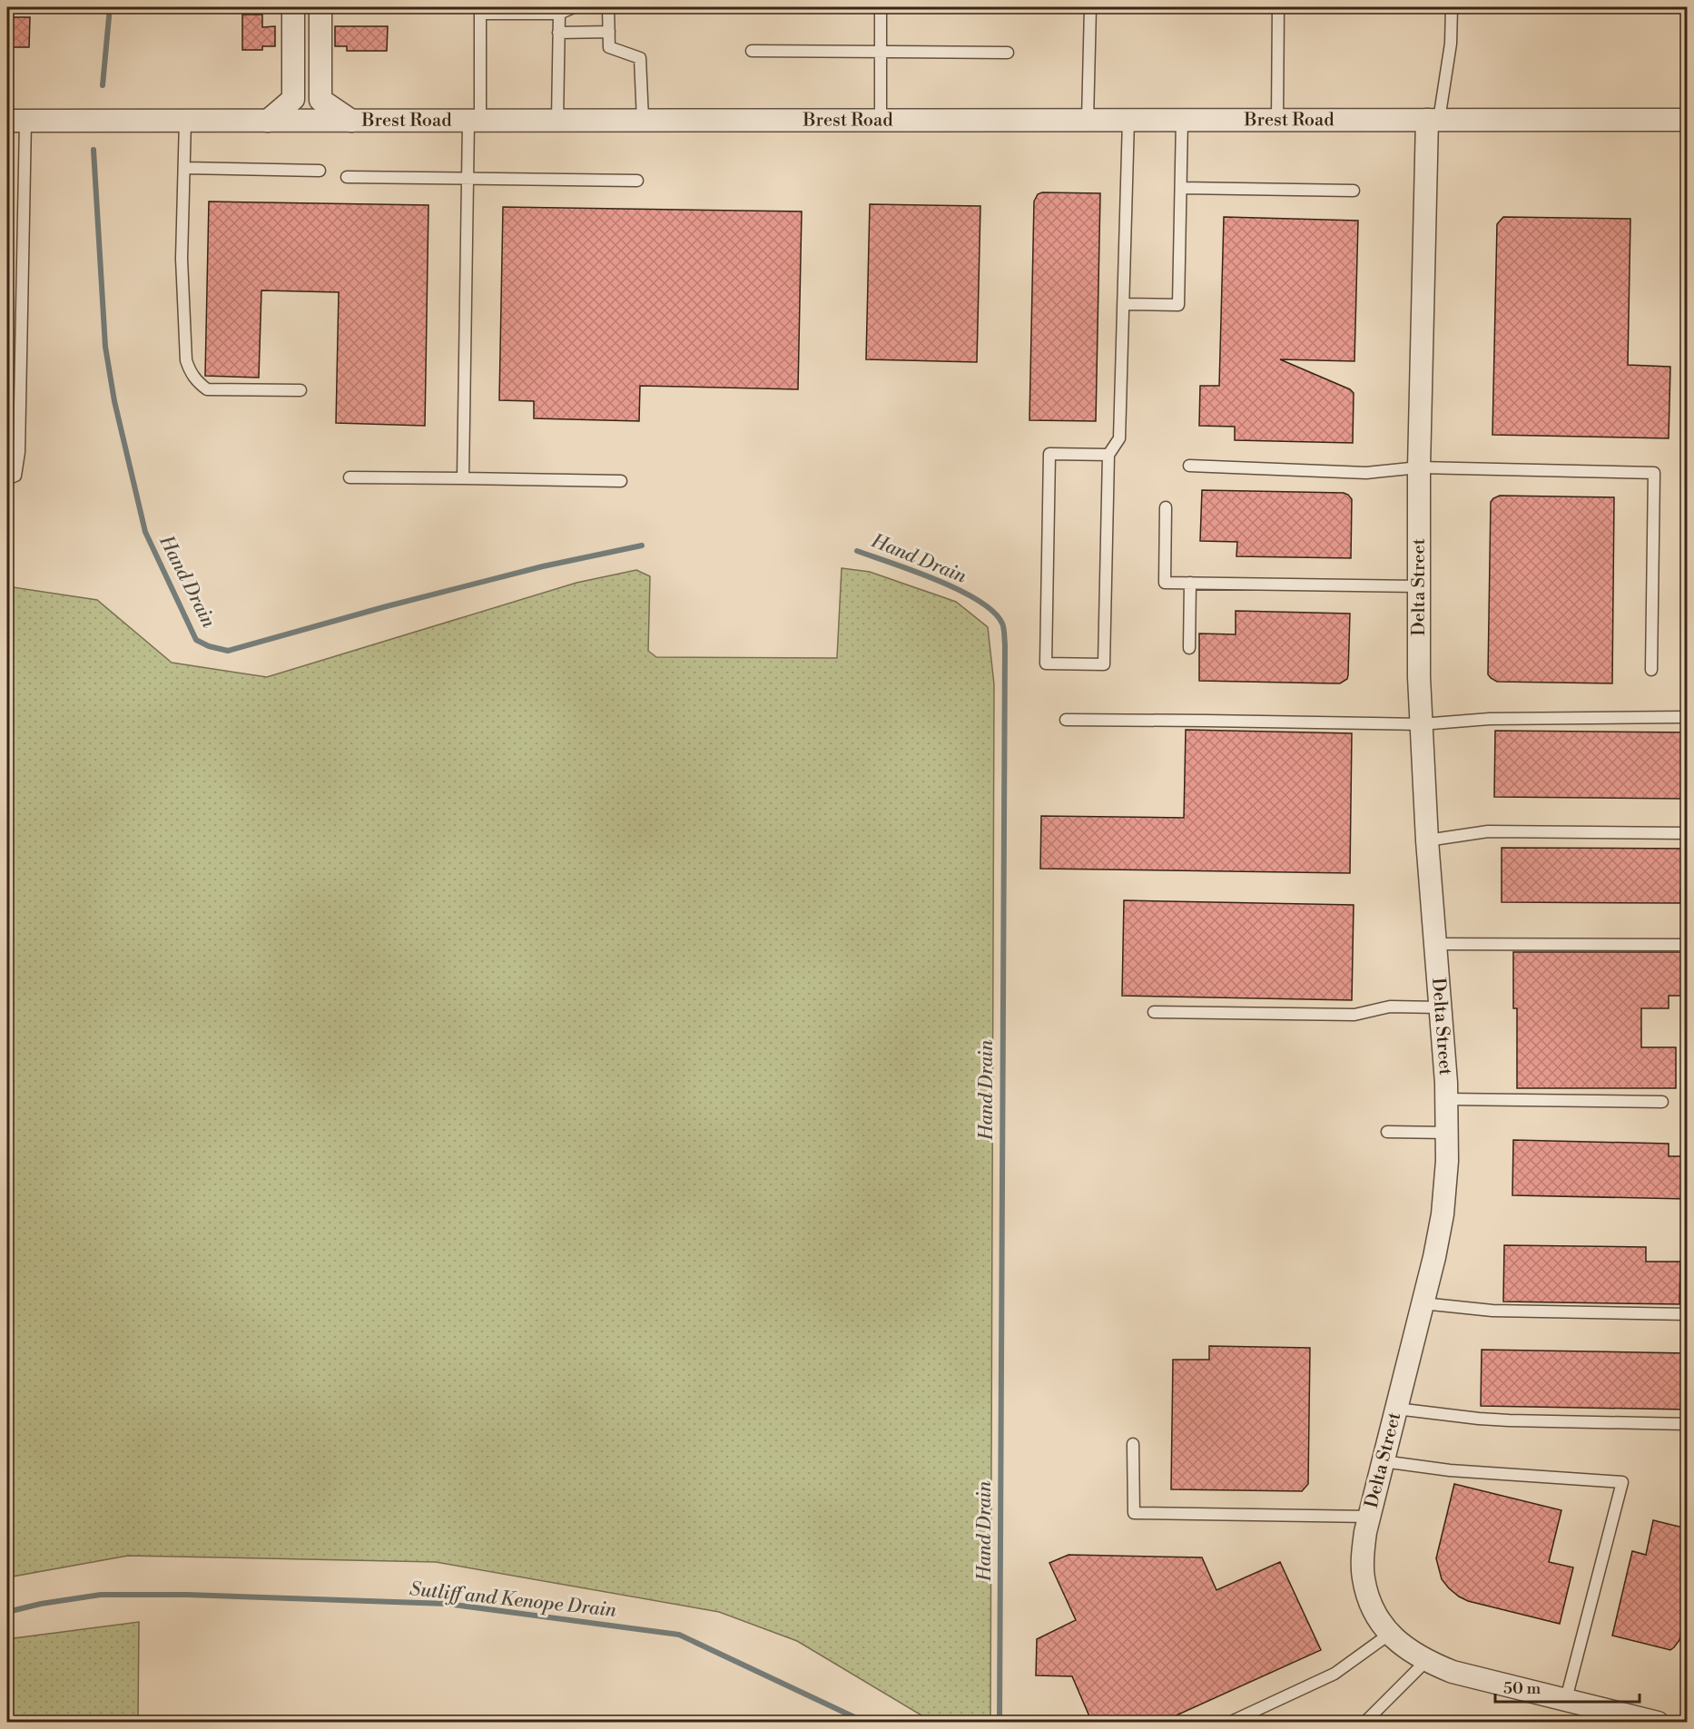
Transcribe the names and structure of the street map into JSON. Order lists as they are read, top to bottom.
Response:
{
  "streets": {
    "street": ["Brest Road", "Delta Street"]
  },
  "crossings": [
    ["Brest Road", "Delta Street"]
  ],
  "water": ["Hand Drain", "Sutliff and Kenope Drain"],
  "scale_bar": "50 m"
}
